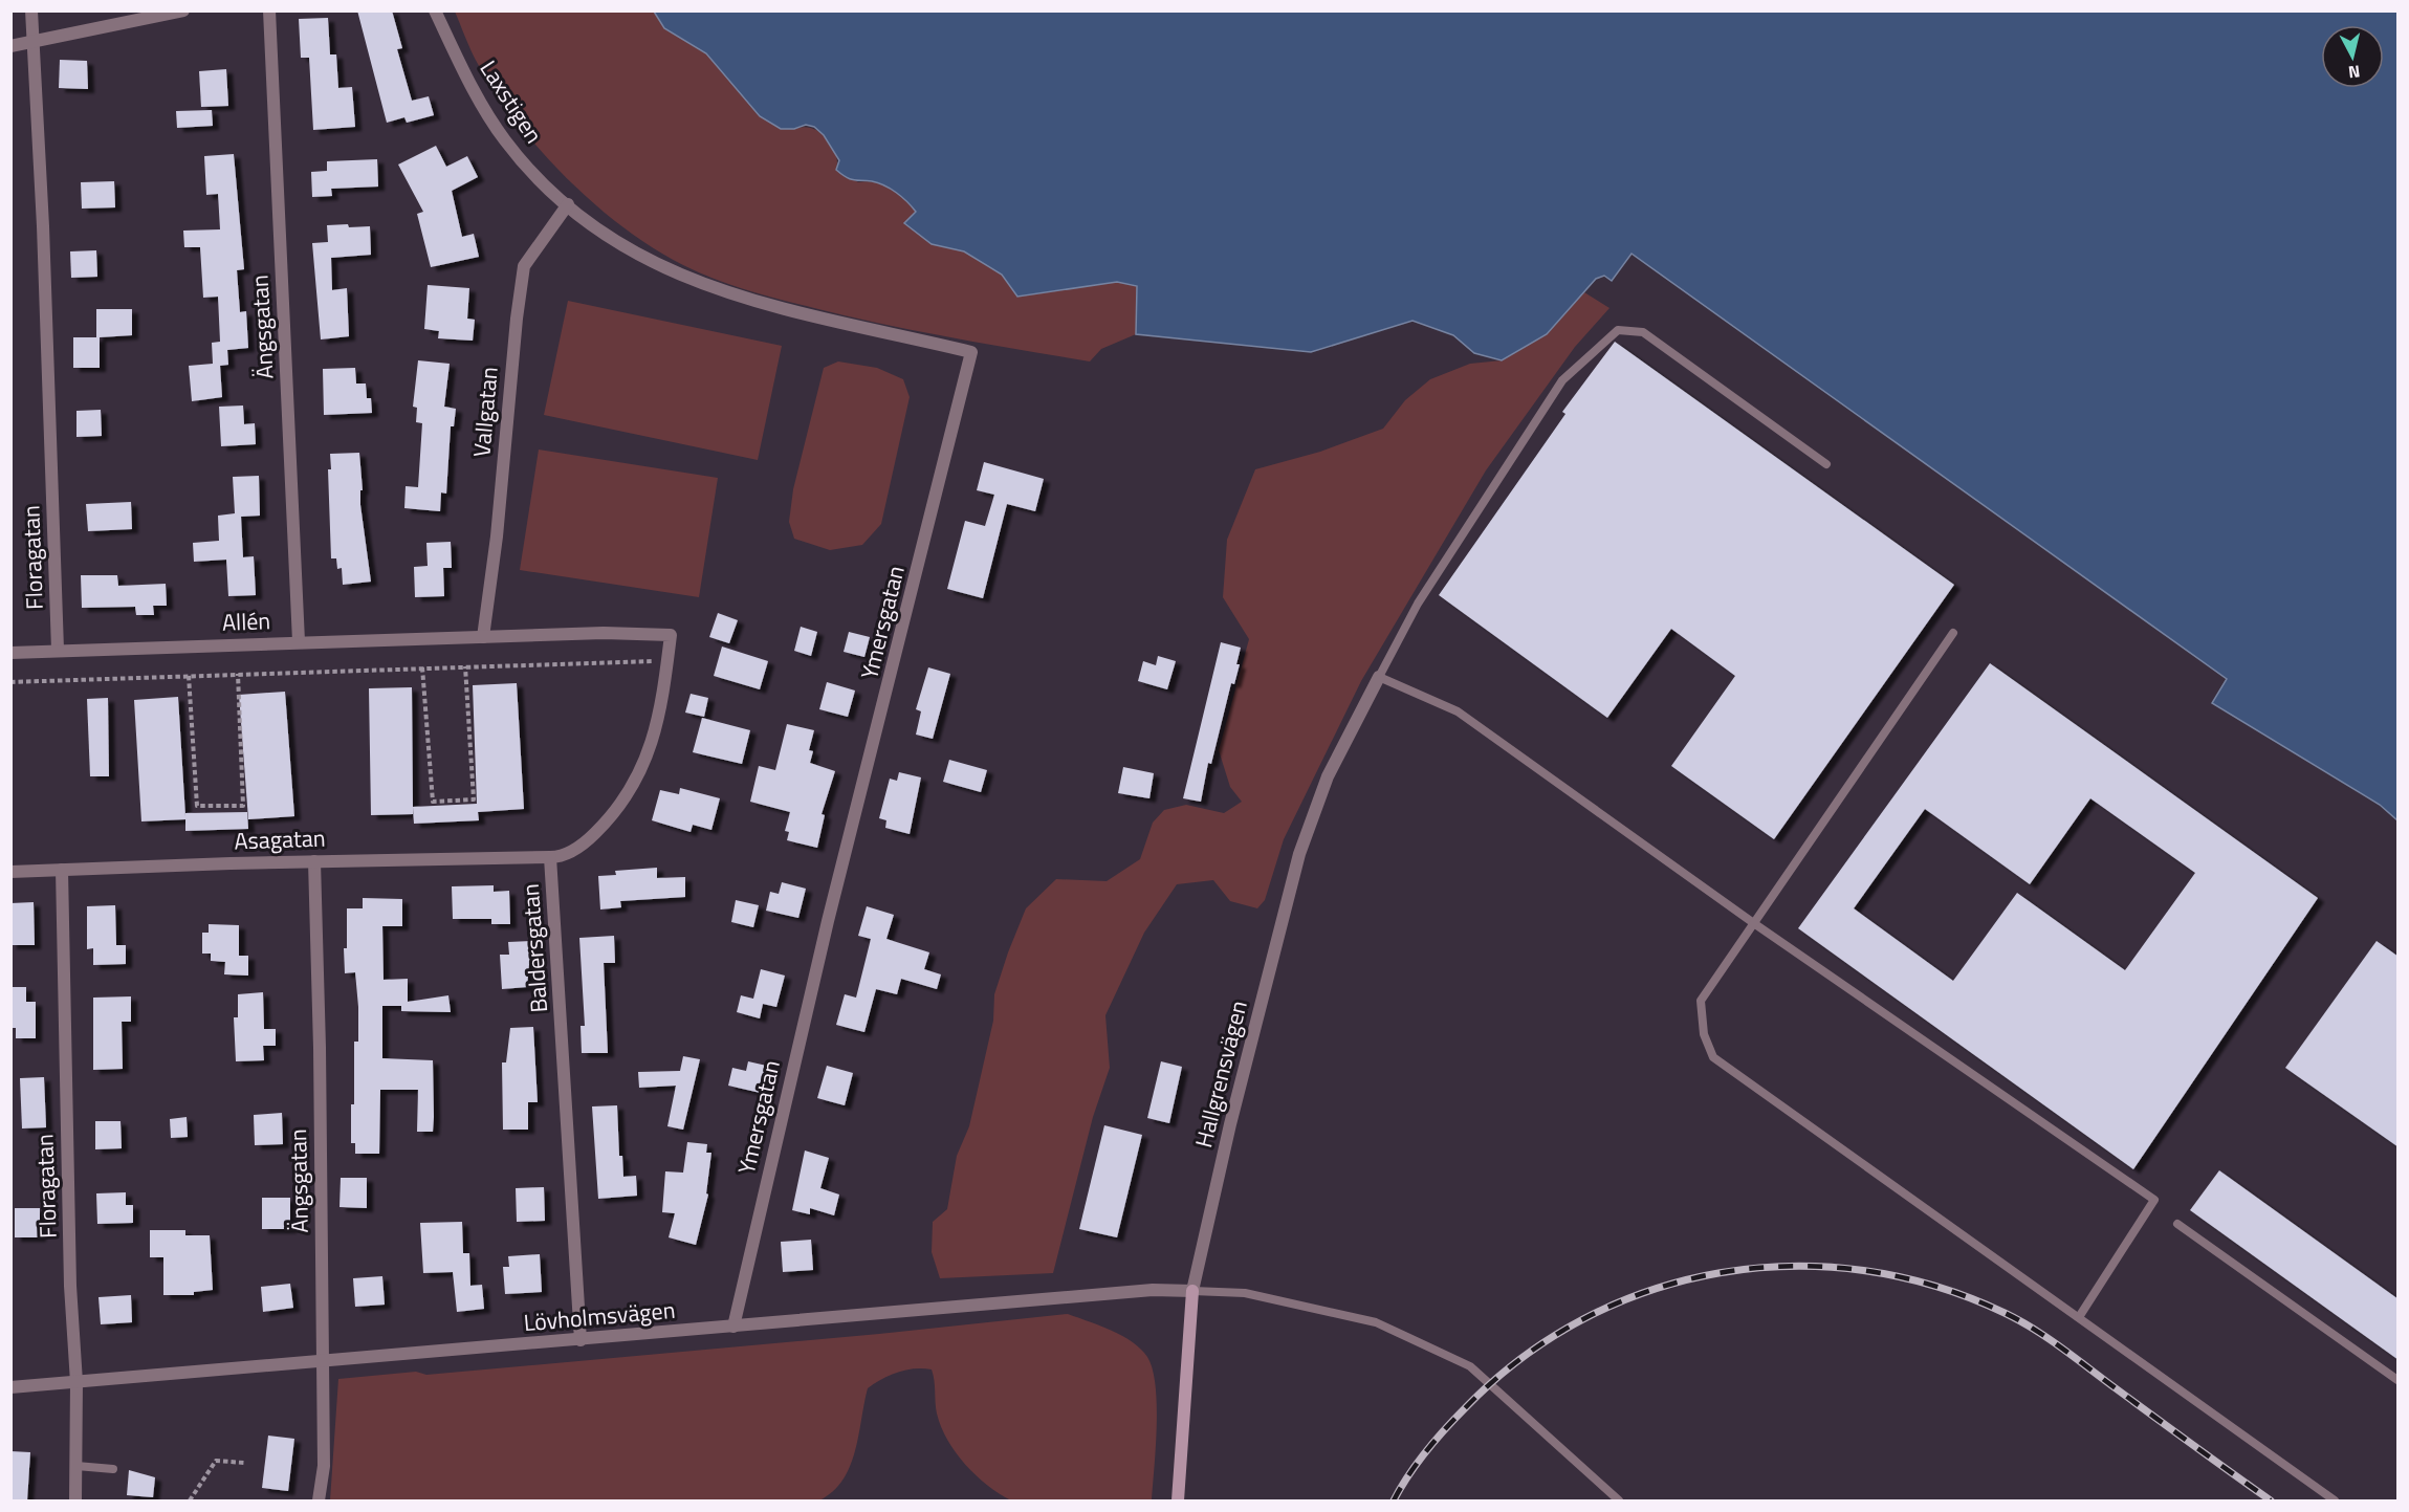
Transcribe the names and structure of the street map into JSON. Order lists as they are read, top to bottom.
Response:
{
  "streets": {
    "street": [
      "Laxstigen",
      "Ängsgatan",
      "Vallgatan",
      "Floragatan",
      "Allén",
      "Ymersgatan",
      "Asagatan",
      "Baldersgatan",
      "Hallgrensvägen",
      "Lövholmsvägen"
    ]
  },
  "crossings": [
    ["Laxstigen", "Vallgatan"],
    ["Laxstigen", "Ymersgatan"],
    ["Ängsgatan", "Allén"],
    ["Ängsgatan", "Asagatan"],
    ["Ängsgatan", "Lövholmsvägen"],
    ["Vallgatan", "Allén"],
    ["Vallgatan", "Ymersgatan"],
    ["Vallgatan", "Baldersgatan"],
    ["Floragatan", "Allén"],
    ["Floragatan", "Asagatan"],
    ["Floragatan", "Lövholmsvägen"],
    ["Allén", "Baldersgatan"],
    ["Ymersgatan", "Lövholmsvägen"],
    ["Asagatan", "Baldersgatan"],
    ["Baldersgatan", "Lövholmsvägen"],
    ["Hallgrensvägen", "Lövholmsvägen"]
  ],
  "north": "bottom"
}
